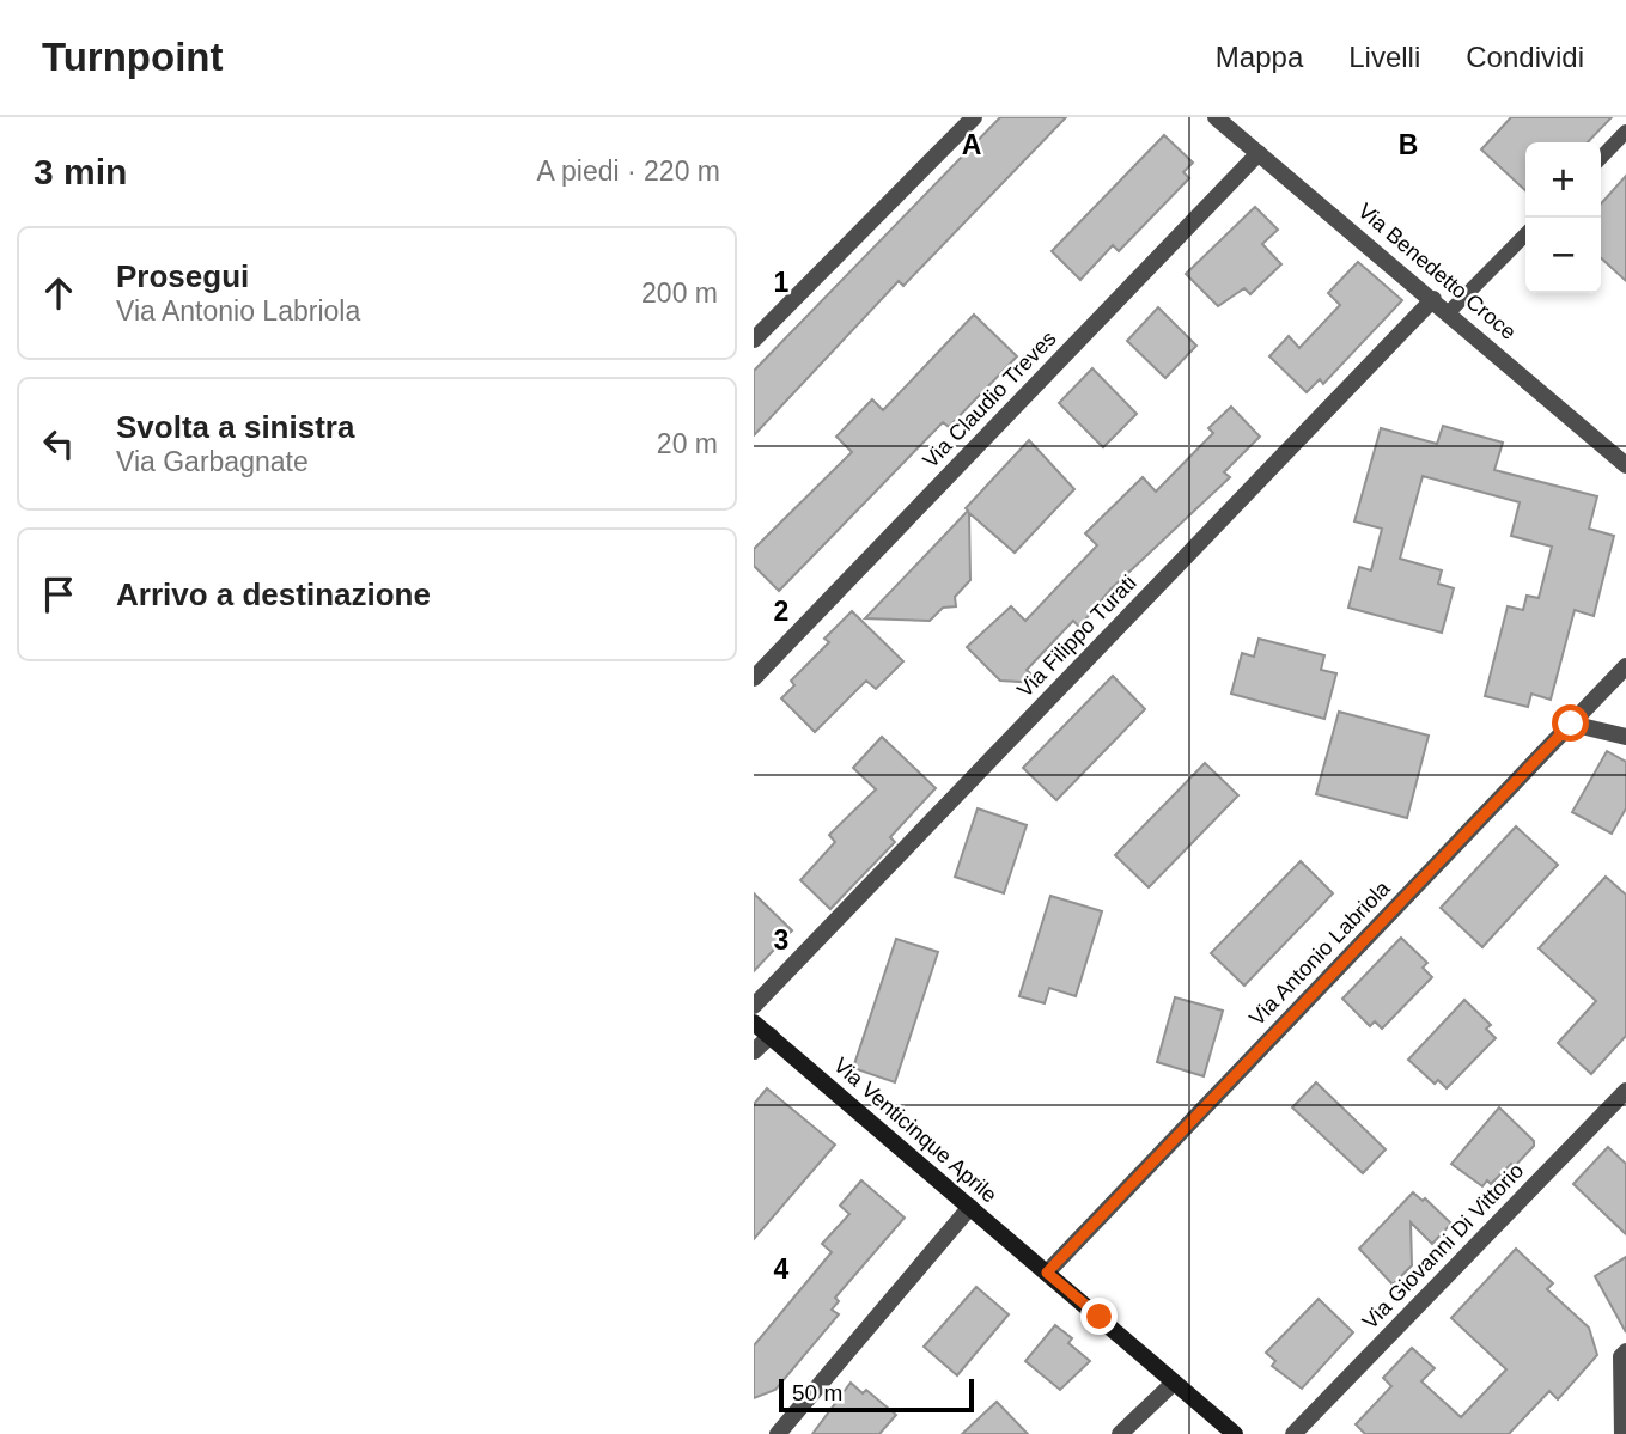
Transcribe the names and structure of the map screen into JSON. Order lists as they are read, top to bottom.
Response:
{
  "streets": {
    "street": [
      "Via Benedetto Croce",
      "Via Claudio Treves",
      "Via Filippo Turati",
      "Via Antonio Labriola",
      "Via Venticinque Aprile",
      "Via Giovanni Di Vittorio"
    ]
  },
  "crossings": [
    ["Via Benedetto Croce", "Via Claudio Treves"],
    ["Via Benedetto Croce", "Via Filippo Turati"],
    ["Via Antonio Labriola", "Via Venticinque Aprile"]
  ],
  "scale_bar": "50 m",
  "page": {
    "header": "Turnpoint",
    "nav": ["Mappa", "Livelli", "Condividi"],
    "heading": ["3 min", "A piedi · 220 m"],
    "map_buttons": ["+", "−"],
    "list": [
      ["Prosegui", "Via Antonio Labriola", "200 m"],
      ["Svolta a sinistra", "Via Garbagnate", "20 m"],
      "Arrivo a destinazione"
    ],
    "scale": "50 m"
  },
  "grid": {
    "columns": ["A", "B"],
    "rows": [
      "1",
      "2",
      "3",
      "4"
    ]
  }
}
